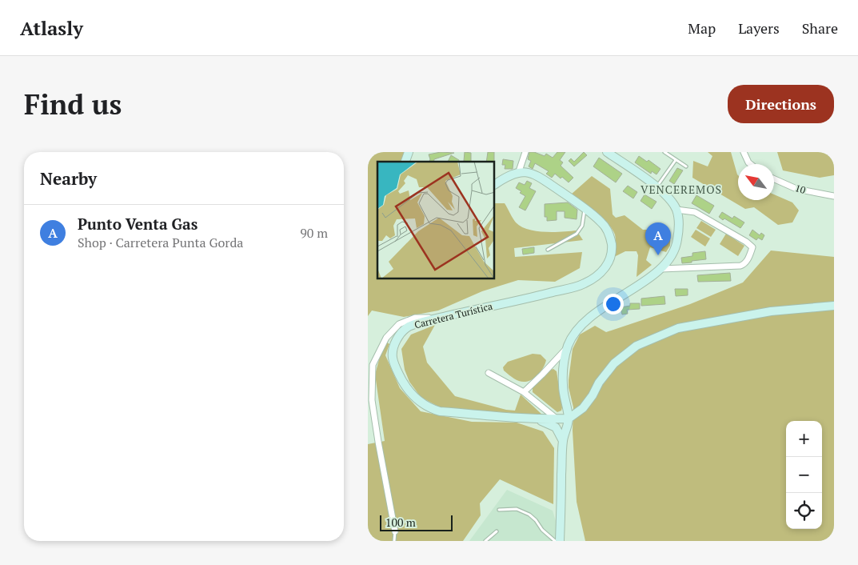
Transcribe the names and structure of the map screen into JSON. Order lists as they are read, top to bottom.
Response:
{
  "streets": {
    "main road": ["Carretera Turística"],
    "street": ["10"]
  },
  "districts": ["VENCEREMOS"],
  "scale_bar": "100 m",
  "north": "top left",
  "page": {
    "header": "Atlasly",
    "nav": ["Map", "Layers", "Share"],
    "buttons": "Directions",
    "title": "Find us",
    "heading": "Nearby",
    "list": [
      {
        "mark": "A",
        "name": "Punto Venta Gas",
        "note": "Shop · Carretera Punta Gorda",
        "value": "90 m"
      }
    ],
    "pins": "A",
    "map_buttons": ["+", "−"],
    "scale": "100 m"
  }
}
